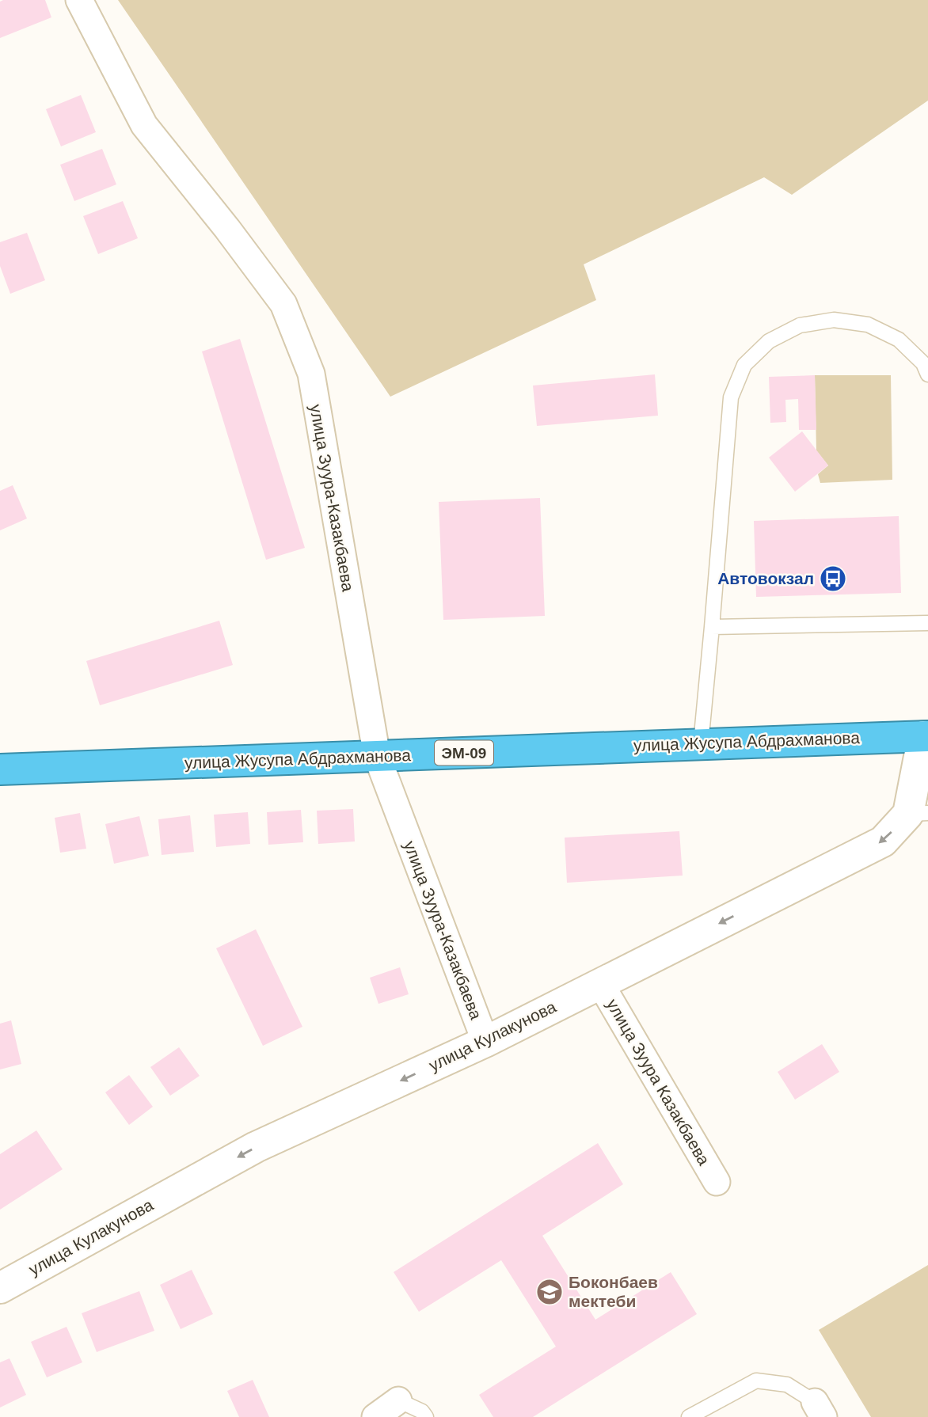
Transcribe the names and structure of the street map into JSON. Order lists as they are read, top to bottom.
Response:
{
  "streets": {
    "highway": ["улица Жусупа Абдрахманова", "ЭМ-09"],
    "street": ["улица Зуура-Казакбаева", "улица Кулакунова", "улица Зуура Казакбаева"]
  },
  "crossings": [
    ["улица Зуура-Казакбаева", "улица Жусупа Абдрахманова"],
    ["улица Зуура-Казакбаева", "улица Кулакунова"],
    ["улица Жусупа Абдрахманова", "улица Кулакунова"],
    ["улица Кулакунова", "улица Зуура Казакбаева"]
  ],
  "one_way": ["улица Кулакунова"],
  "places": {
    "bus stop": ["Автовокзал"],
    "school or university": ["Боконбаев мектеби"]
  }
}
